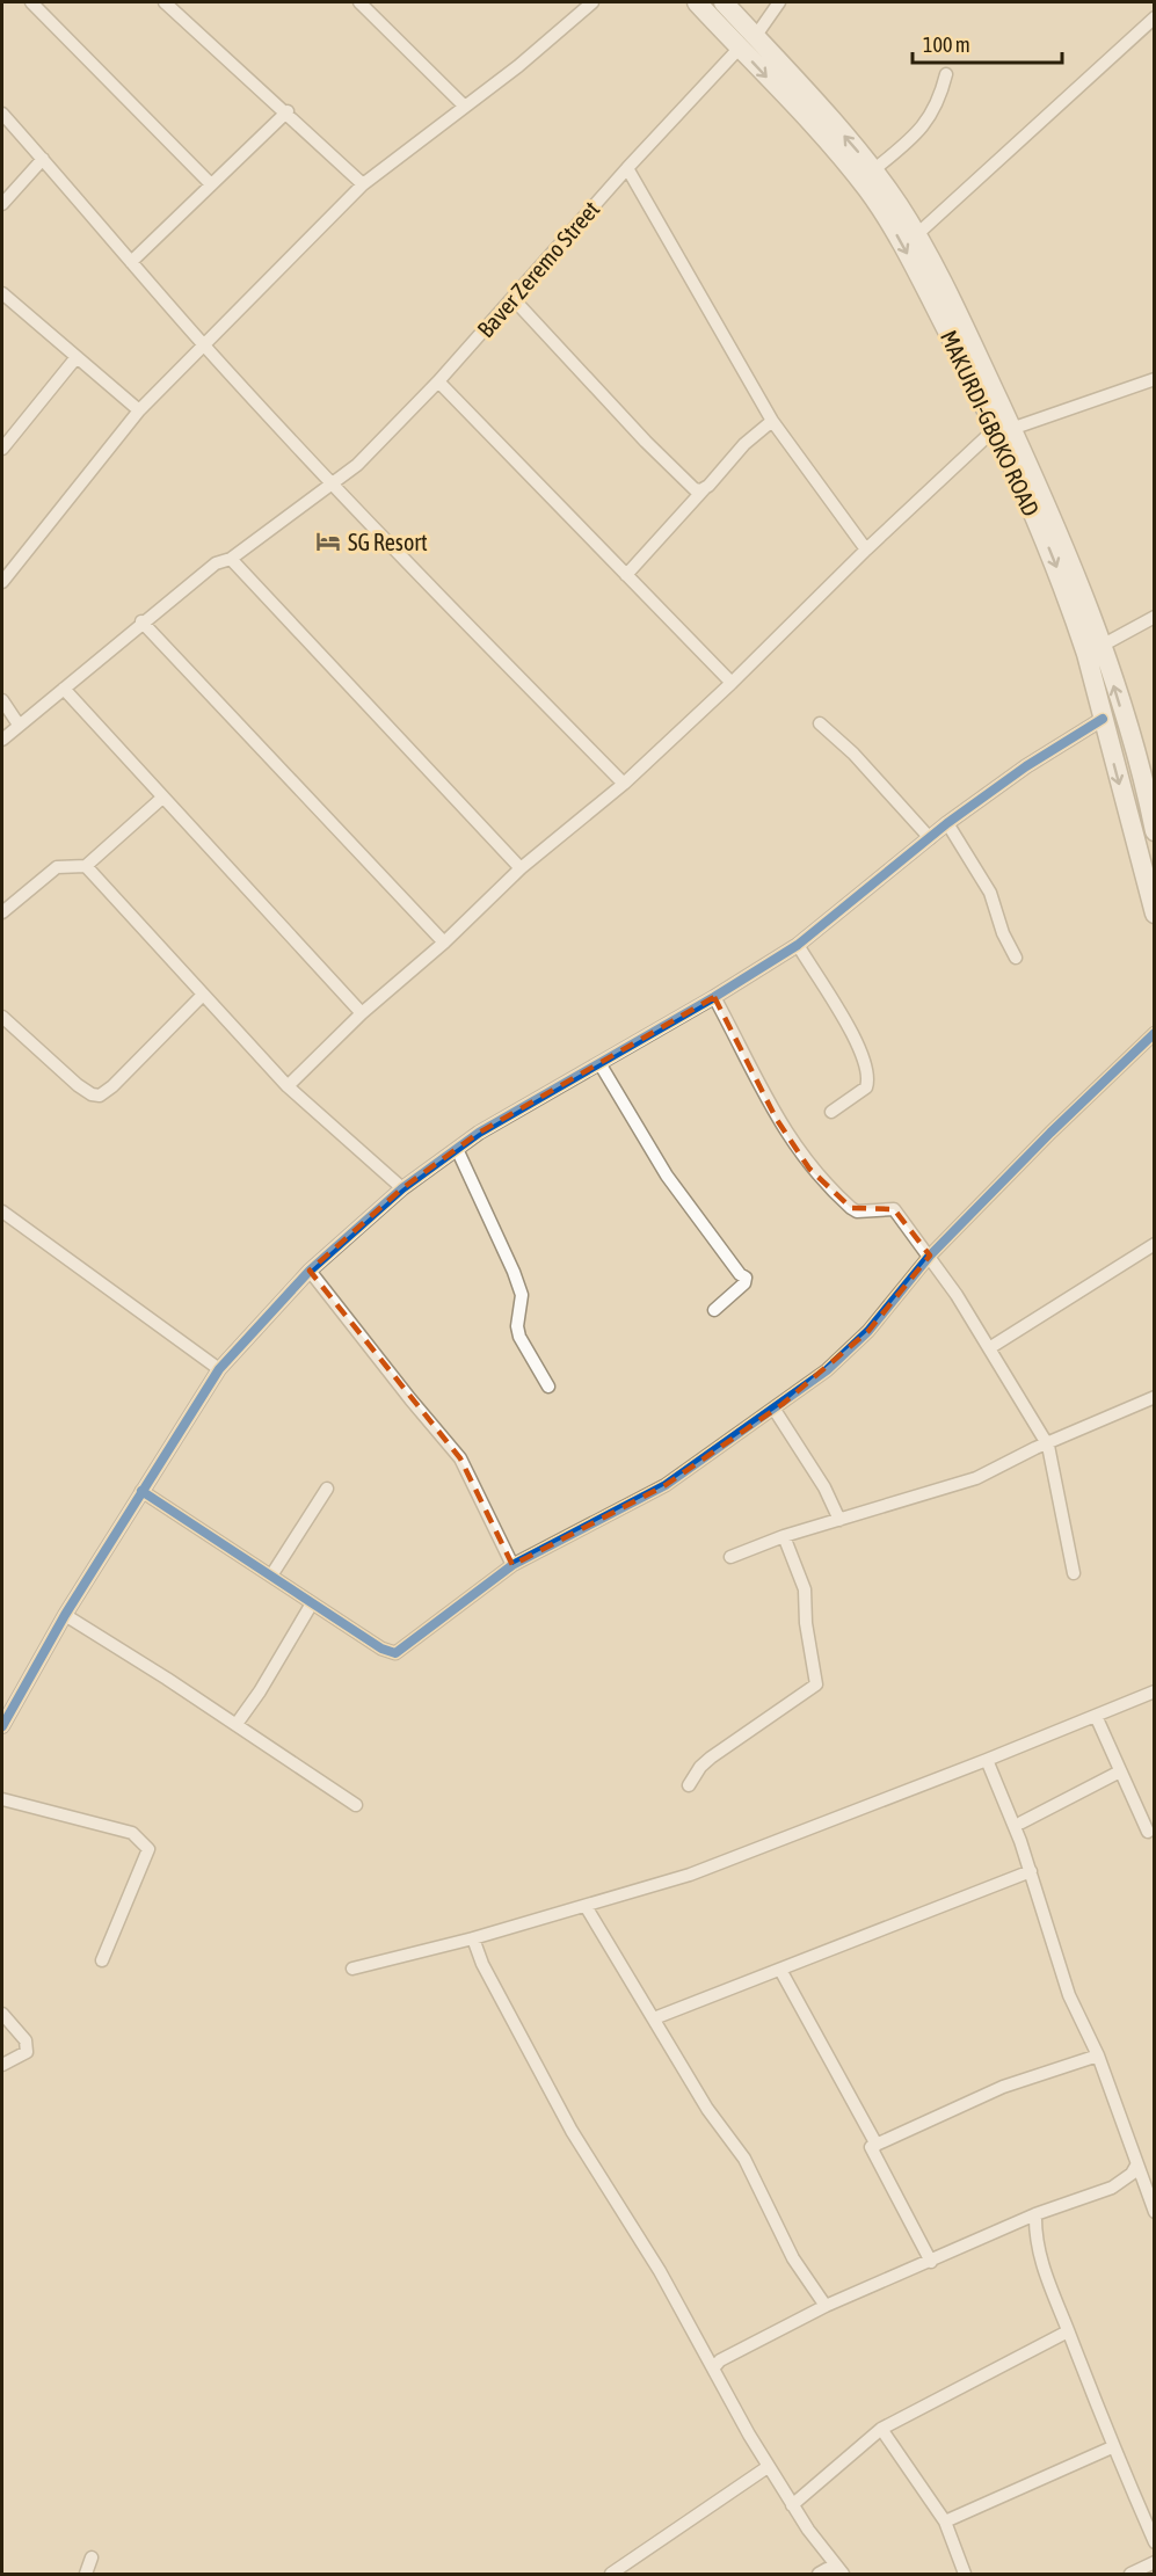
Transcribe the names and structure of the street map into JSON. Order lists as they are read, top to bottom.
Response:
{
  "streets": {
    "main road": ["MAKURDI-GBOKO ROAD"],
    "street": ["Baver Zeremo Street"]
  },
  "places": {
    "hotel": ["SG Resort"]
  },
  "scale_bar": "100 m"
}
